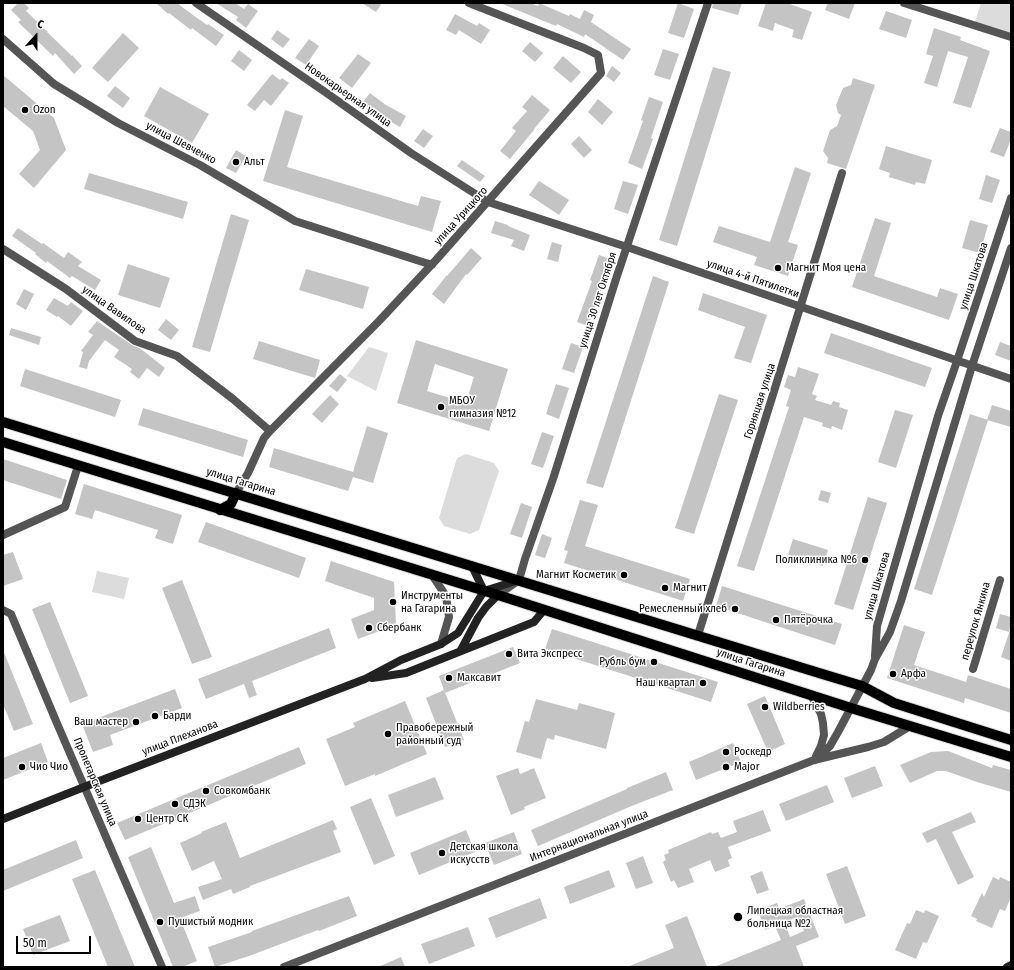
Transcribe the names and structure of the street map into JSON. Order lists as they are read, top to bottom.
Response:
{
  "streets": {
    "main road": ["улица Гагарина", "улица Плеханова"],
    "street": [
      "Новокарьерная улица",
      "улица Шевченко",
      "улица Урицкого",
      "улица Шкатова",
      "улица 4-й Пятилетки",
      "улица 30 лет Октября",
      "улица Вавилова",
      "Горняцкая улица",
      "переулок Янкина",
      "Пролетарская улица",
      "Интернациональная улица"
    ]
  },
  "crossings": [
    ["Новокарьерная улица", "улица Урицкого"],
    ["Новокарьерная улица", "улица 4-й Пятилетки"],
    ["улица Шевченко", "улица Урицкого"],
    ["улица Урицкого", "улица 4-й Пятилетки"],
    ["улица Урицкого", "улица Вавилова"],
    ["улица Урицкого", "улица Гагарина"],
    ["улица Шкатова", "улица 4-й Пятилетки"],
    ["улица 4-й Пятилетки", "улица 30 лет Октября"],
    ["улица 4-й Пятилетки", "Горняцкая улица"],
    ["улица 30 лет Октября", "улица Гагарина"],
    ["Горняцкая улица", "улица Гагарина"],
    ["улица Гагарина", "улица Плеханова"],
    ["улица Плеханова", "Пролетарская улица"]
  ],
  "places": [
    "Ozon",
    "Альт",
    "Магнит Моя цена",
    "МБОУ гимназия №12",
    "Поликлиника №6",
    "Магнит Косметик",
    "Магнит",
    "Инструменты на Гагарина",
    "Ремесленный хлеб",
    "Пятёрочка",
    "Сбербанк",
    "Вита Экспресс",
    "Рубль бум",
    "Арфа",
    "Максавит",
    "Наш квартал",
    "Wildberries",
    "Барди",
    "Ваш мастер",
    "Правобережный районный суд",
    "Роскедр",
    "Чио Чио",
    "Major",
    "Совкомбанк",
    "СДЭК",
    "Центр СК",
    "Детская школа искусств",
    "Липецкая областная больница №2",
    "Пушистый модник"
  ],
  "scale_bar": "50 m",
  "north": "top"
}
